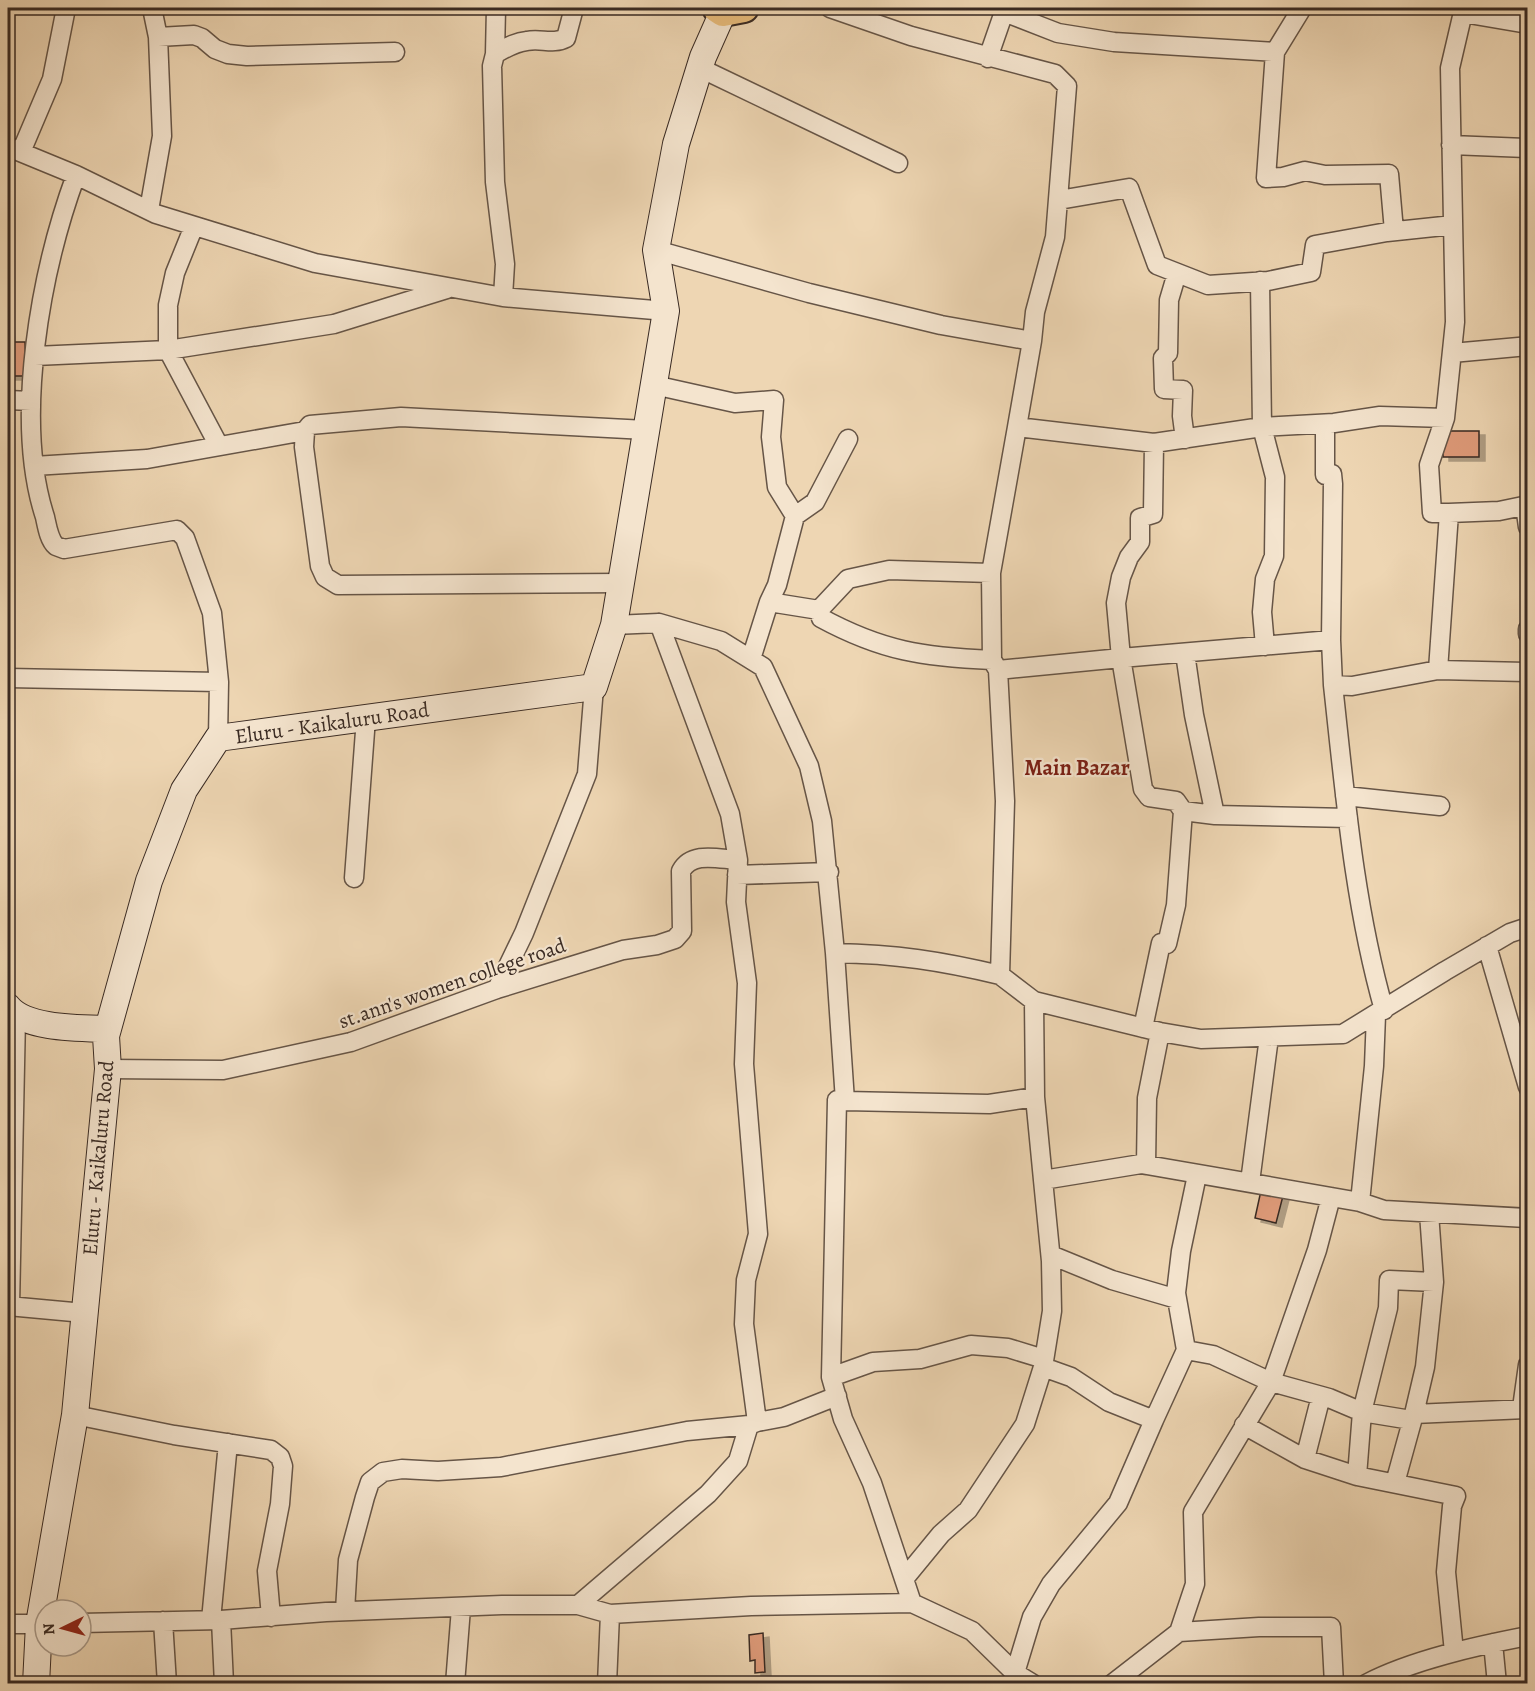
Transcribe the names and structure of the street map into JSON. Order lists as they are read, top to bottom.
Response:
{
  "streets": {
    "main road": ["Eluru - Kaikaluru Road"],
    "street": ["st.ann's women college road"]
  },
  "crossings": [
    ["Eluru - Kaikaluru Road", "st.ann's women college road"]
  ],
  "districts": ["Main Bazar"],
  "north": "left"
}
